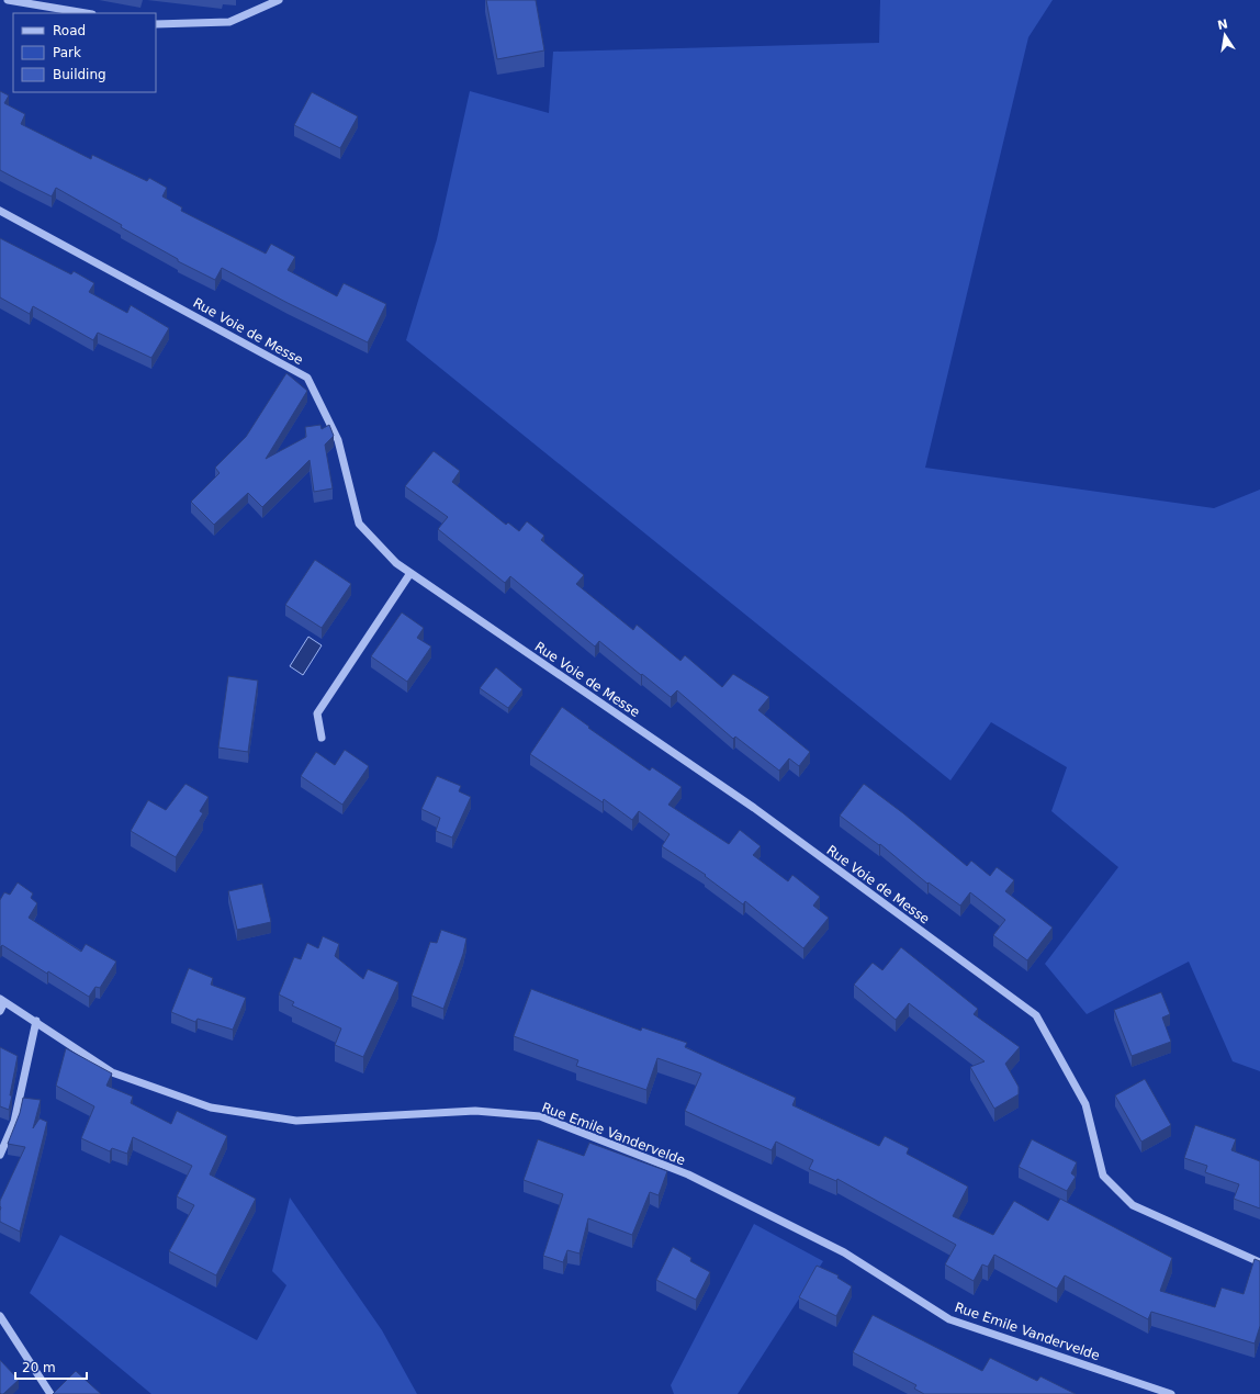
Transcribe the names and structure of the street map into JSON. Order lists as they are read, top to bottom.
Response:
{
  "streets": {
    "street": ["Rue Voie de Messe", "Rue Emile Vandervelde"]
  },
  "legend": ["Road", "Park", "Building"],
  "scale_bar": "20 m",
  "north": "top"
}
